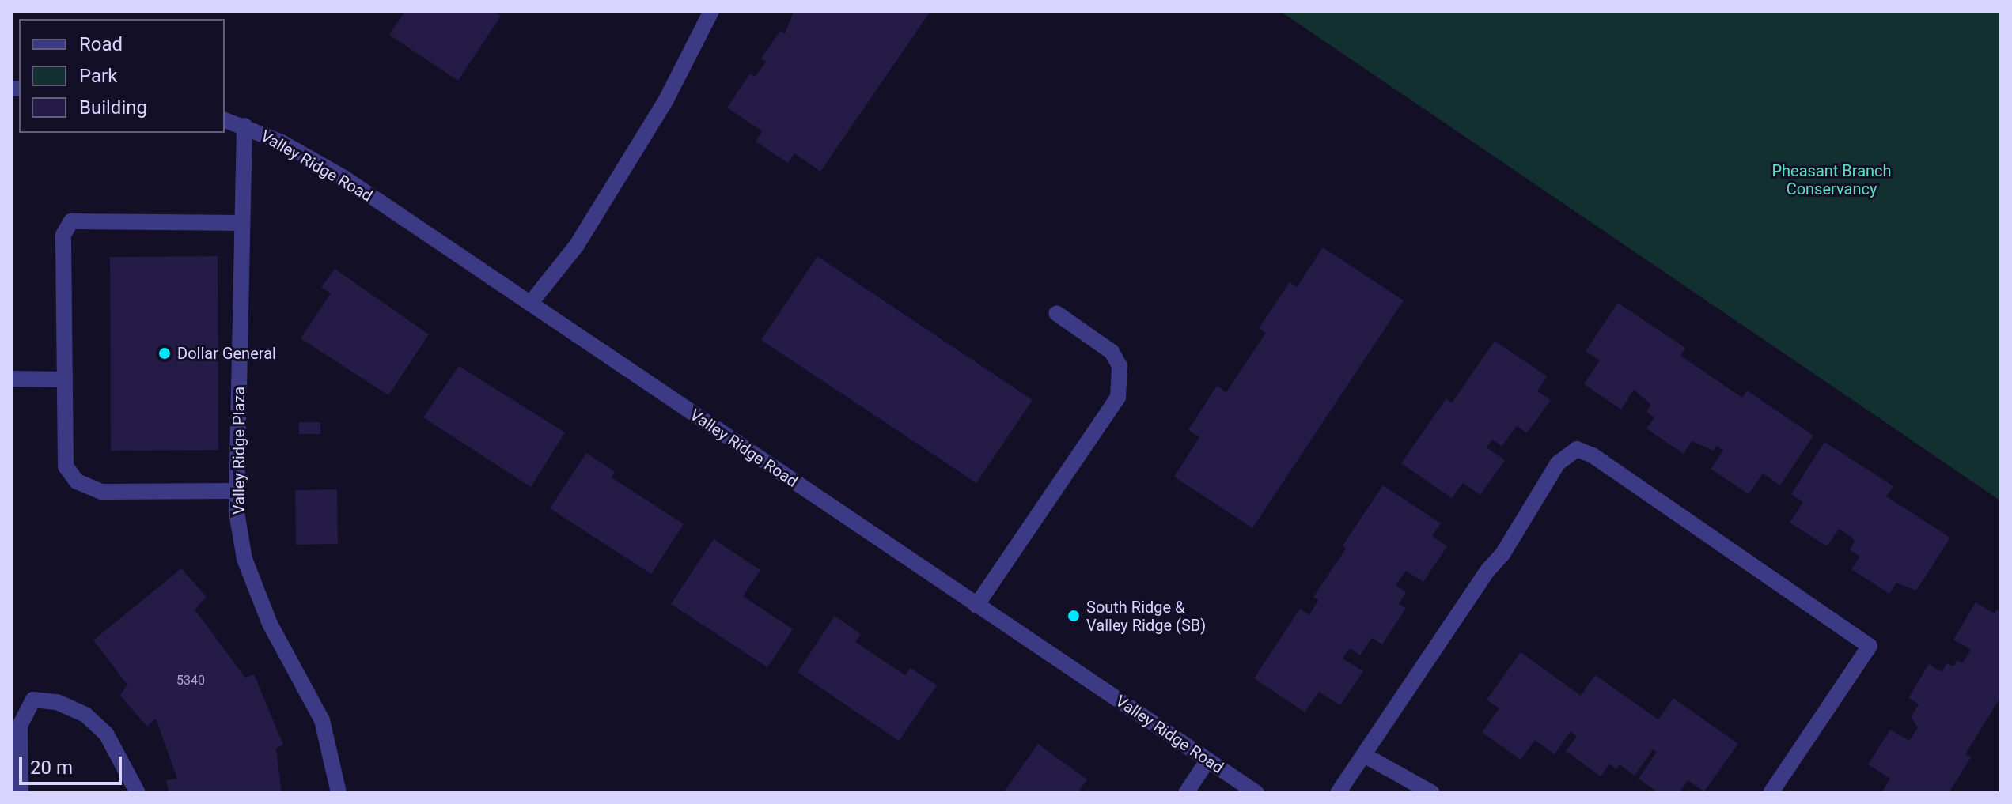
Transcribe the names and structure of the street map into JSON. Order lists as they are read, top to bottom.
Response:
{
  "streets": {
    "street": ["Valley Ridge Road", "Valley Ridge Plaza"]
  },
  "crossings": [
    ["Valley Ridge Road", "Valley Ridge Plaza"]
  ],
  "parks": ["Pheasant Branch Conservancy"],
  "places": ["Dollar General", "South Ridge & Valley Ridge (SB)"],
  "house_numbers": ["5340"],
  "legend": ["Road", "Park", "Building"],
  "scale_bar": "20 m"
}
